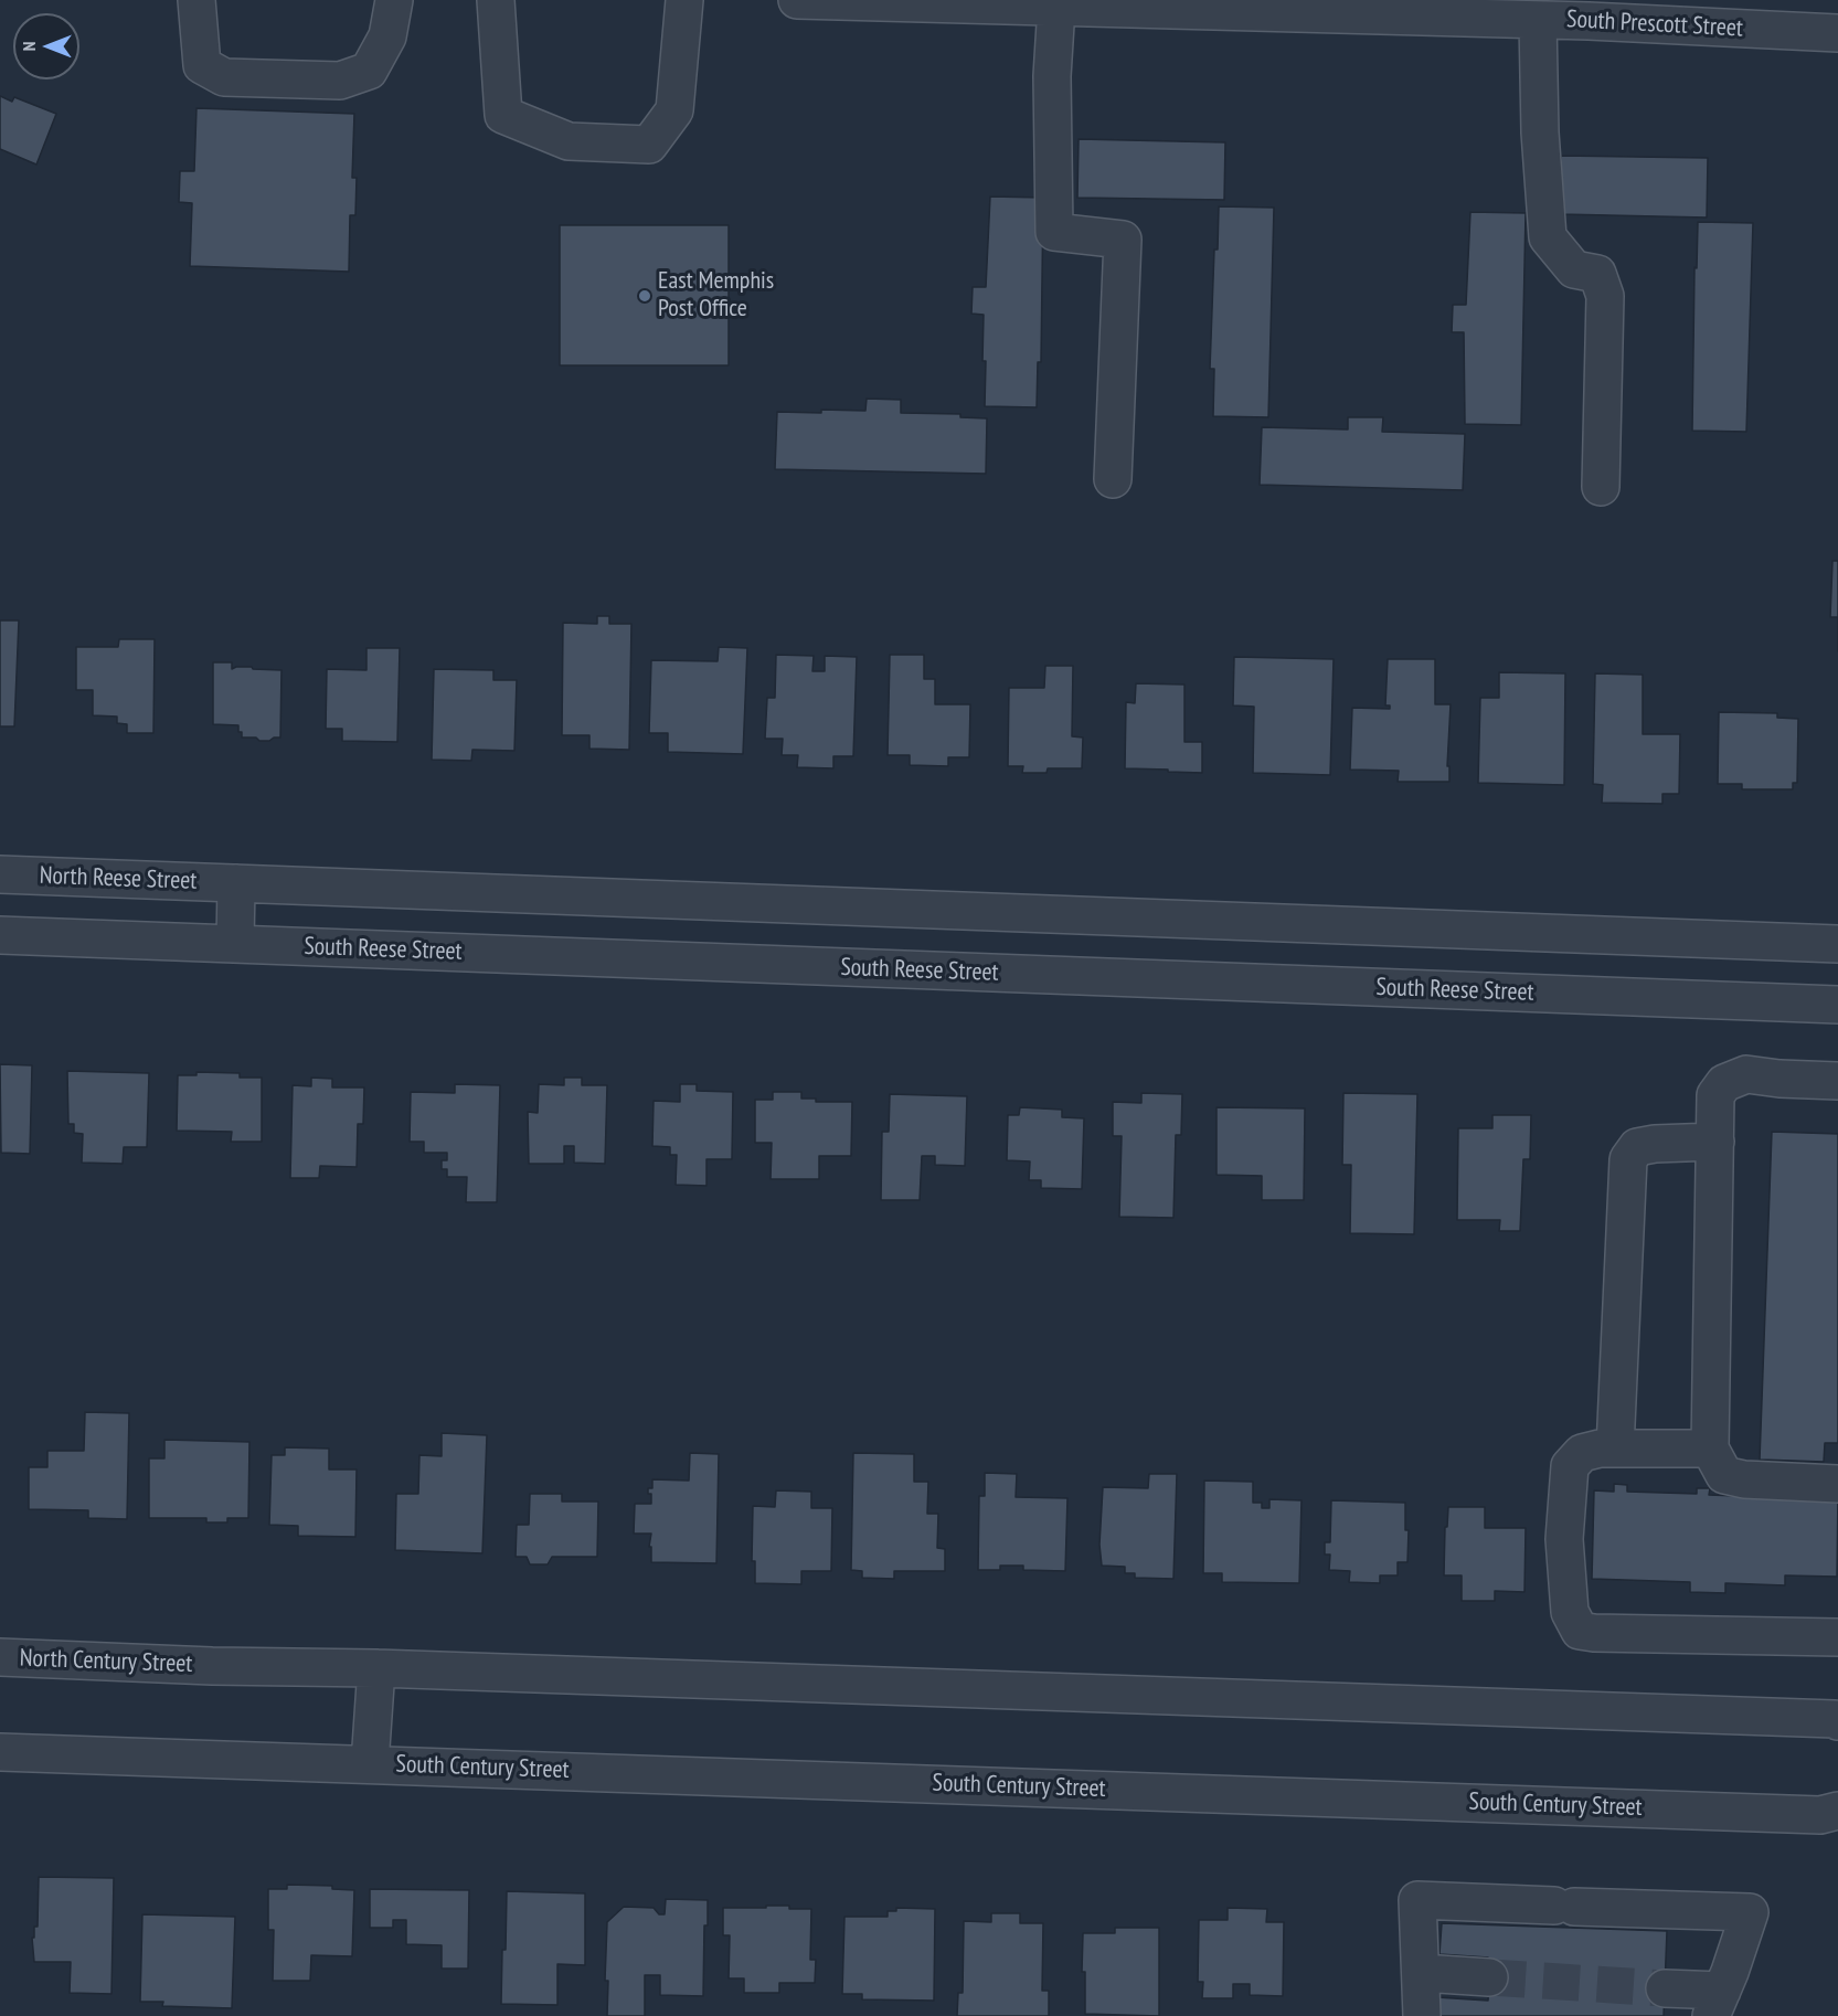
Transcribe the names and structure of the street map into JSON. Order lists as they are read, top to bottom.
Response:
{
  "streets": {
    "street": [
      "South Prescott Street",
      "North Reese Street",
      "South Reese Street",
      "North Century Street",
      "South Century Street"
    ]
  },
  "places": ["East Memphis Post Office"],
  "north": "left"
}
